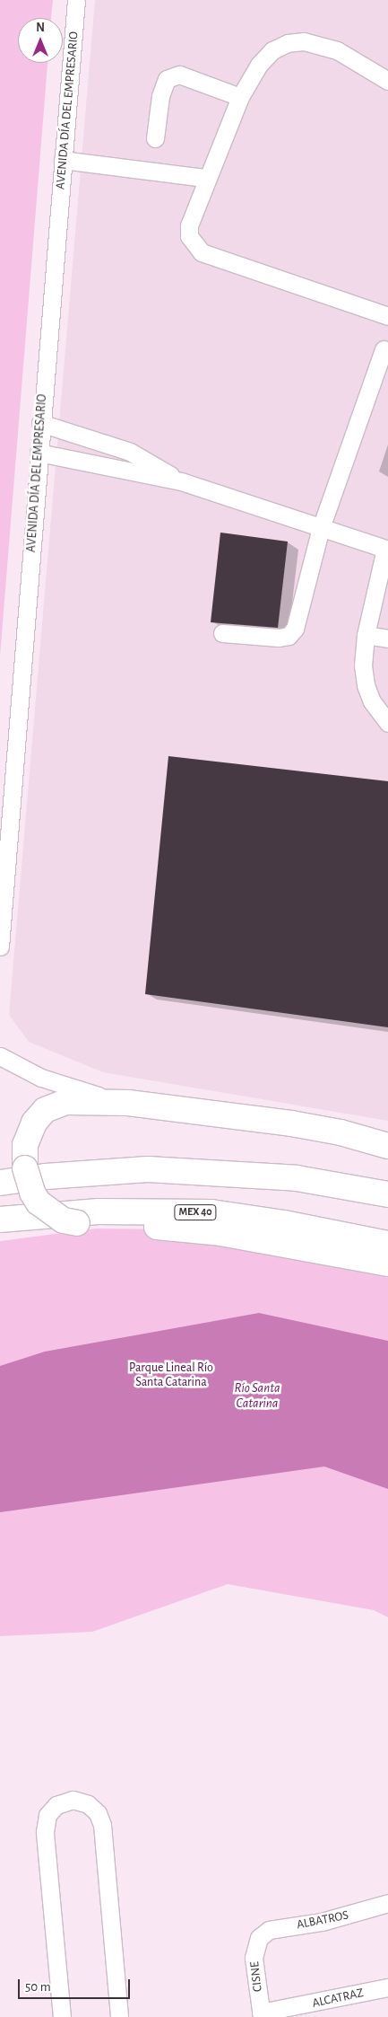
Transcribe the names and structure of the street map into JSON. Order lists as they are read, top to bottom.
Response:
{
  "streets": {
    "highway": ["MEX 40"],
    "street": [
      "AVENIDA DÍA DEL EMPRESARIO",
      "ALBATROS",
      "CISNE",
      "ALCATRAZ"
    ]
  },
  "crossings": [
    ["ALBATROS", "CISNE"],
    ["CISNE", "ALCATRAZ"]
  ],
  "water": ["Río Santa Catarina"],
  "parks": ["Parque Lineal Río Santa Catarina"],
  "scale_bar": "50 m",
  "north": "top"
}
